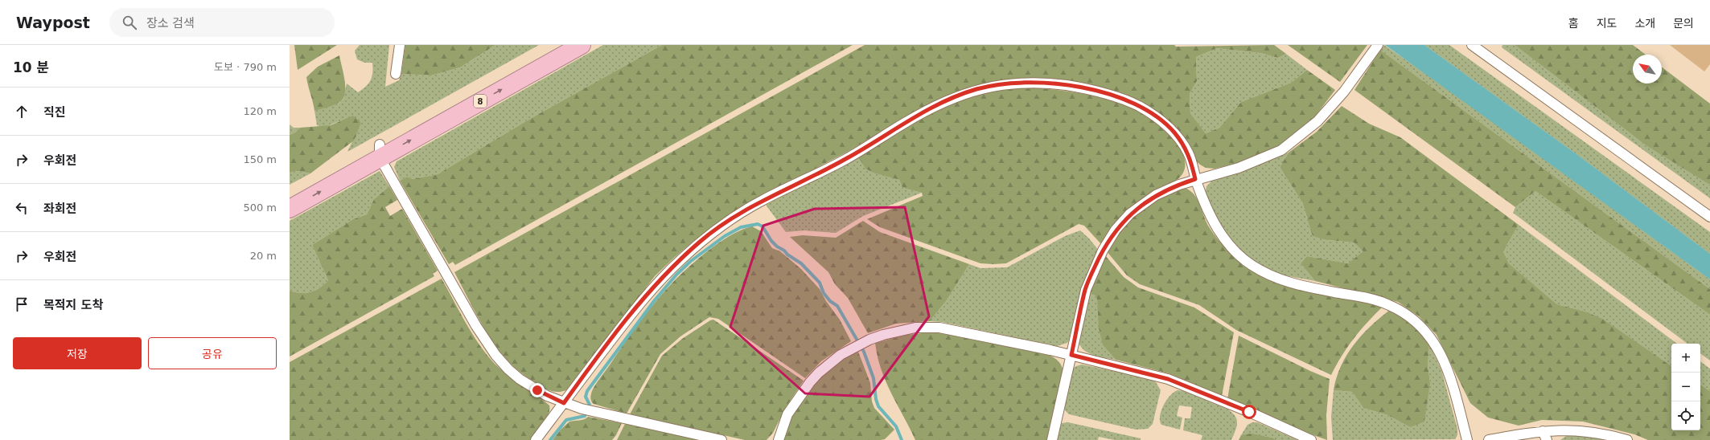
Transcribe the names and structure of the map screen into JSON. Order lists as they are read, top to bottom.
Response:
{
  "streets": {
    "highway": ["8"]
  },
  "north": "top left",
  "page": {
    "header": "Waypost",
    "search": "장소 검색",
    "nav": [
      "홈",
      "지도",
      "소개",
      "문의"
    ],
    "heading": ["10 분", "도보 · 790 m"],
    "list": [
      ["직진", "120 m"],
      ["우회전", "150 m"],
      ["좌회전", "500 m"],
      ["우회전", "20 m"],
      "목적지 도착"
    ],
    "buttons": ["저장", "공유"],
    "map_buttons": ["+", "−"]
  }
}
